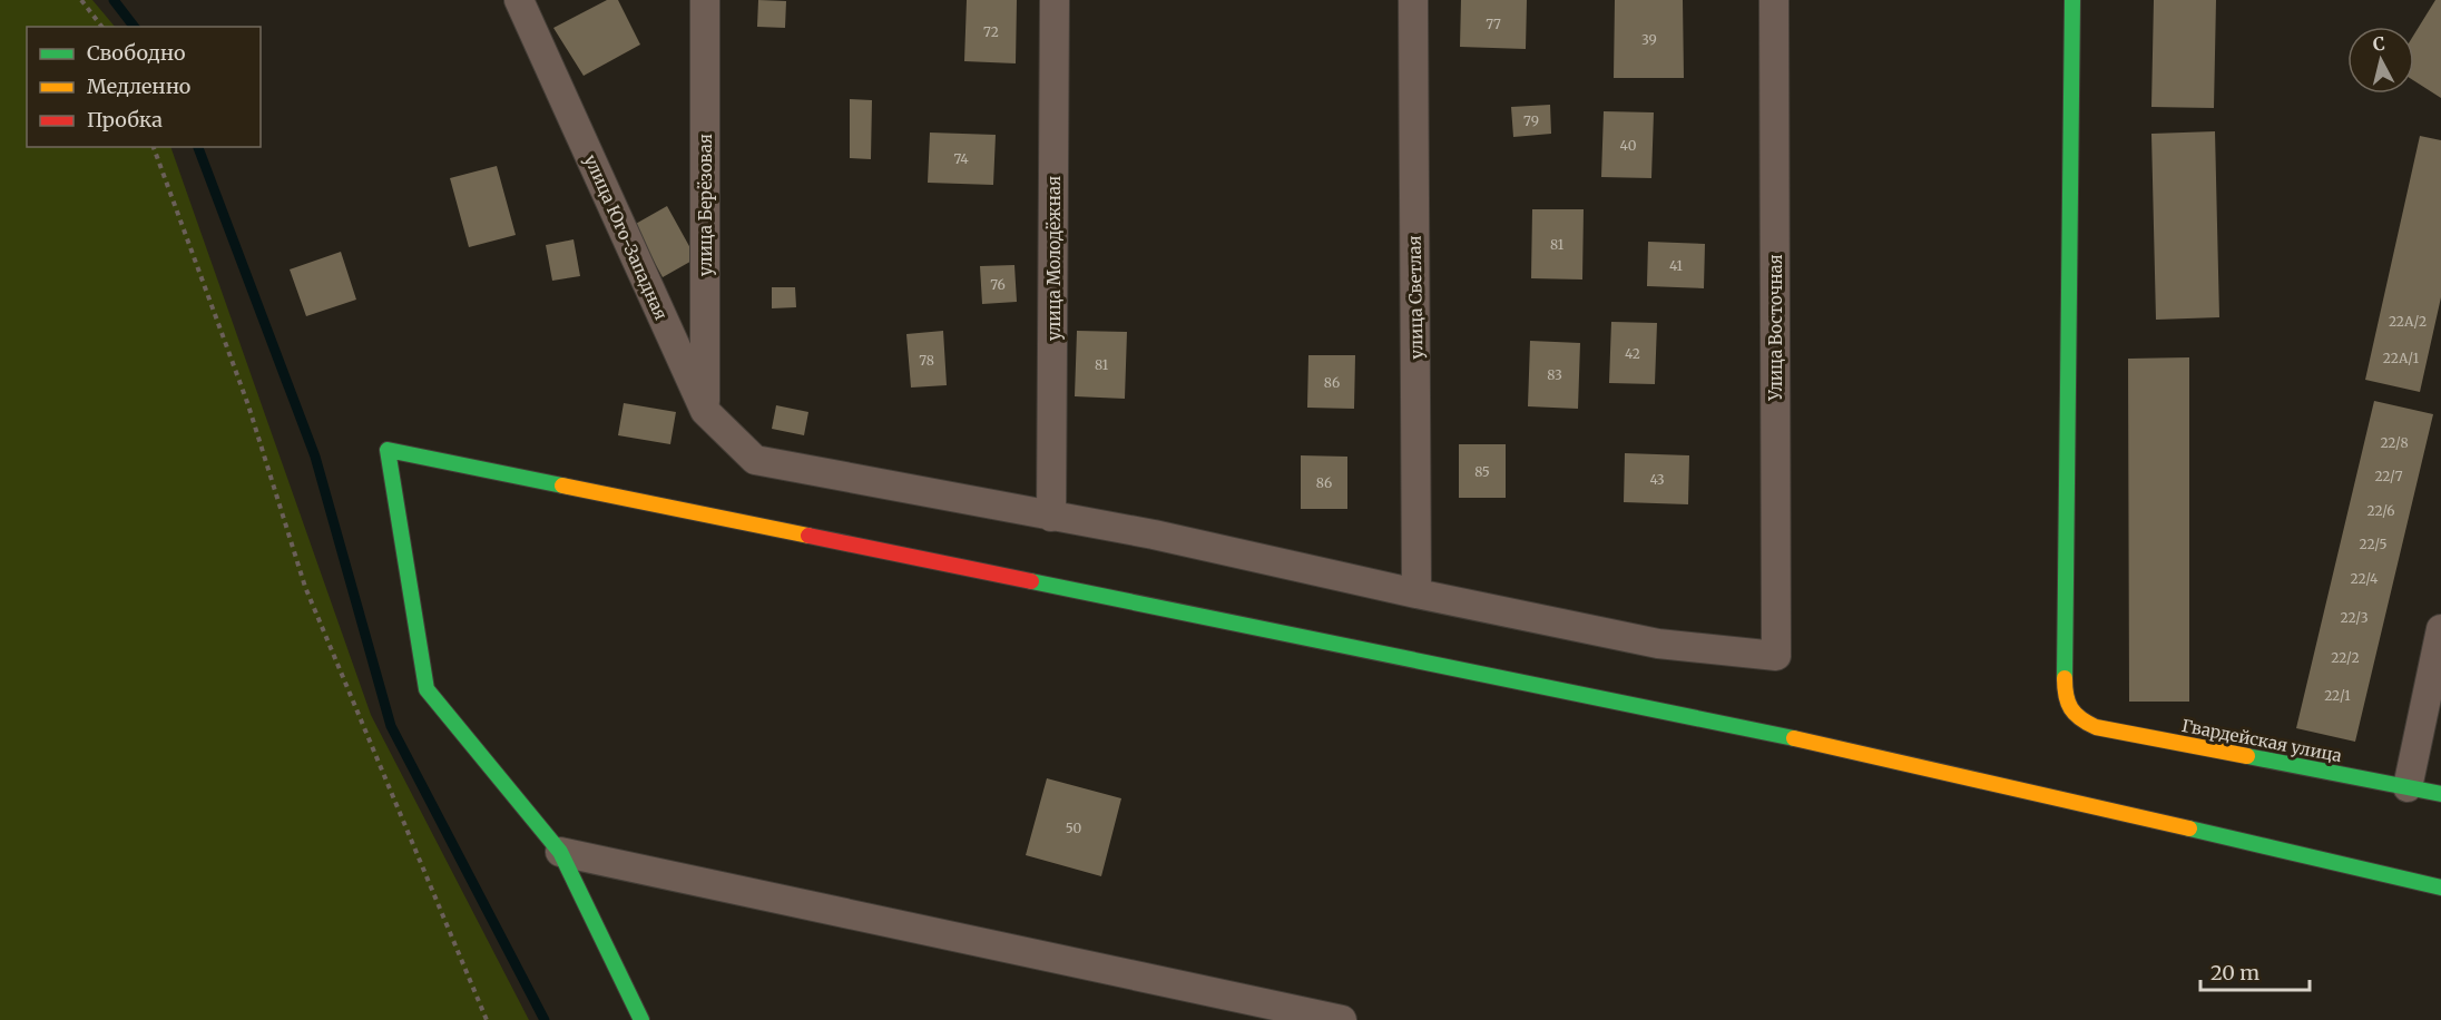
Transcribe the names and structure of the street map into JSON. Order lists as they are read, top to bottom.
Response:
{
  "streets": {
    "street": [
      "улица Берёзовая",
      "улица Юго-Западная",
      "улица Молодёжная",
      "улица Светлая",
      "Улица Восточная",
      "Гвардейская улица"
    ]
  },
  "crossings": [
    ["улица Берёзовая", "улица Юго-Западная"],
    ["улица Юго-Западная", "улица Молодёжная"],
    ["улица Светлая", "Улица Восточная"]
  ],
  "house_numbers": [
    "77",
    "72",
    "39",
    "79",
    "40",
    "74",
    "81",
    "41",
    "76",
    "22А/2",
    "42",
    "22А/1",
    "78",
    "81",
    "83",
    "86",
    "22/8",
    "85",
    "22/7",
    "43",
    "86",
    "22/6",
    "22/5",
    "22/4",
    "22/3",
    "22/2",
    "22/1",
    "50"
  ],
  "legend": ["Свободно", "Медленно", "Пробка"],
  "scale_bar": "20 m",
  "north": "top"
}
